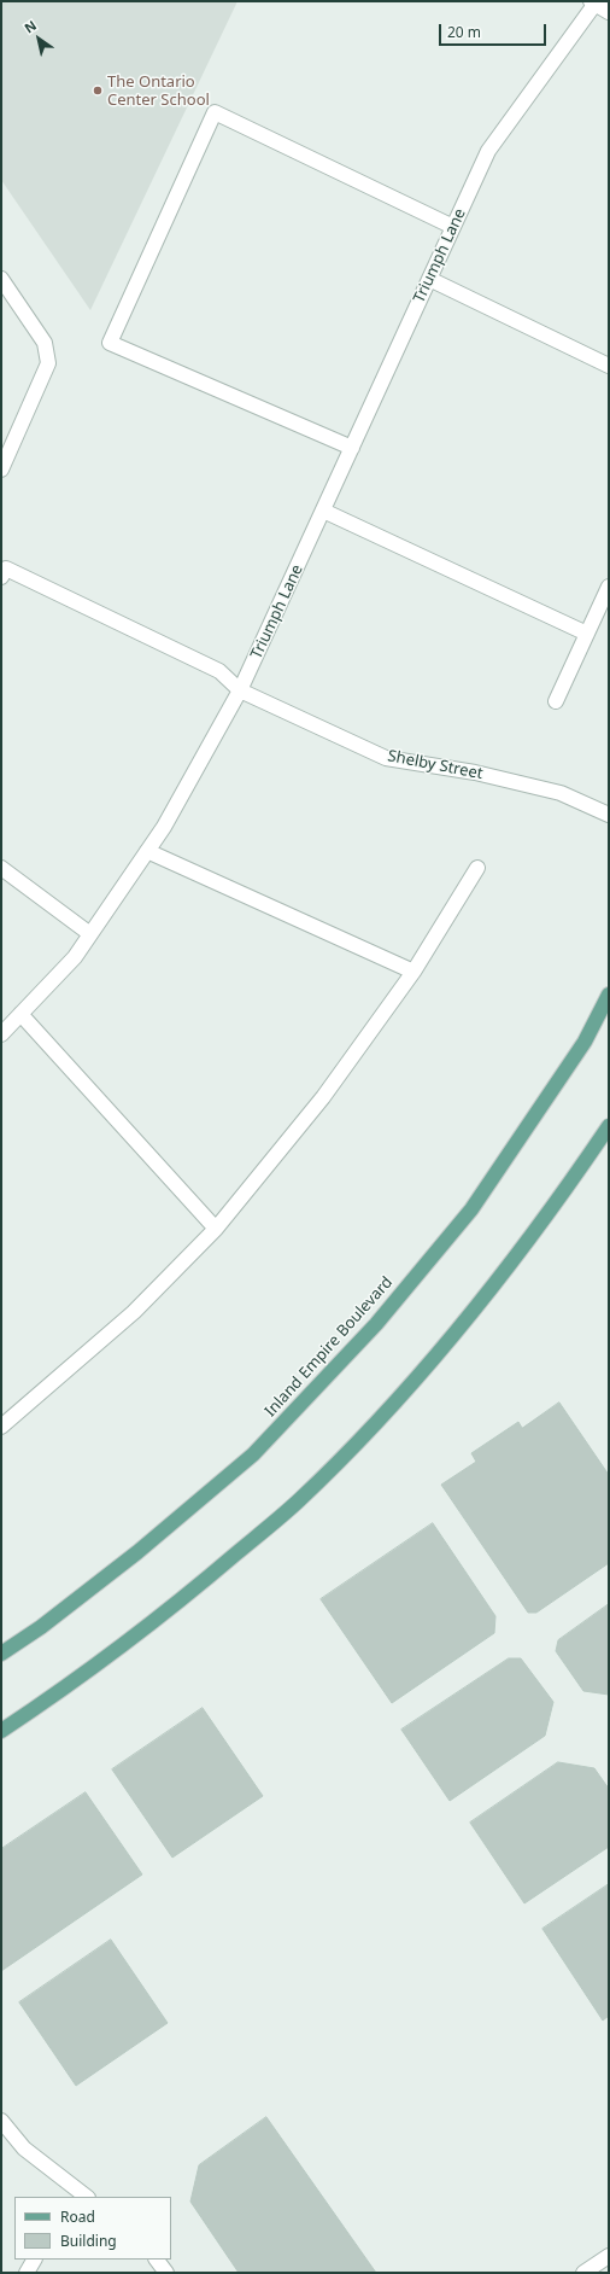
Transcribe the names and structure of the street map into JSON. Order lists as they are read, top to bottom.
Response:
{
  "streets": {
    "main road": ["Inland Empire Boulevard"],
    "street": ["Triumph Lane", "Shelby Street"]
  },
  "crossings": [
    ["Triumph Lane", "Shelby Street"]
  ],
  "places": ["The Ontario Center School"],
  "legend": ["Road", "Building"],
  "scale_bar": "20 m",
  "north": "top left"
}
